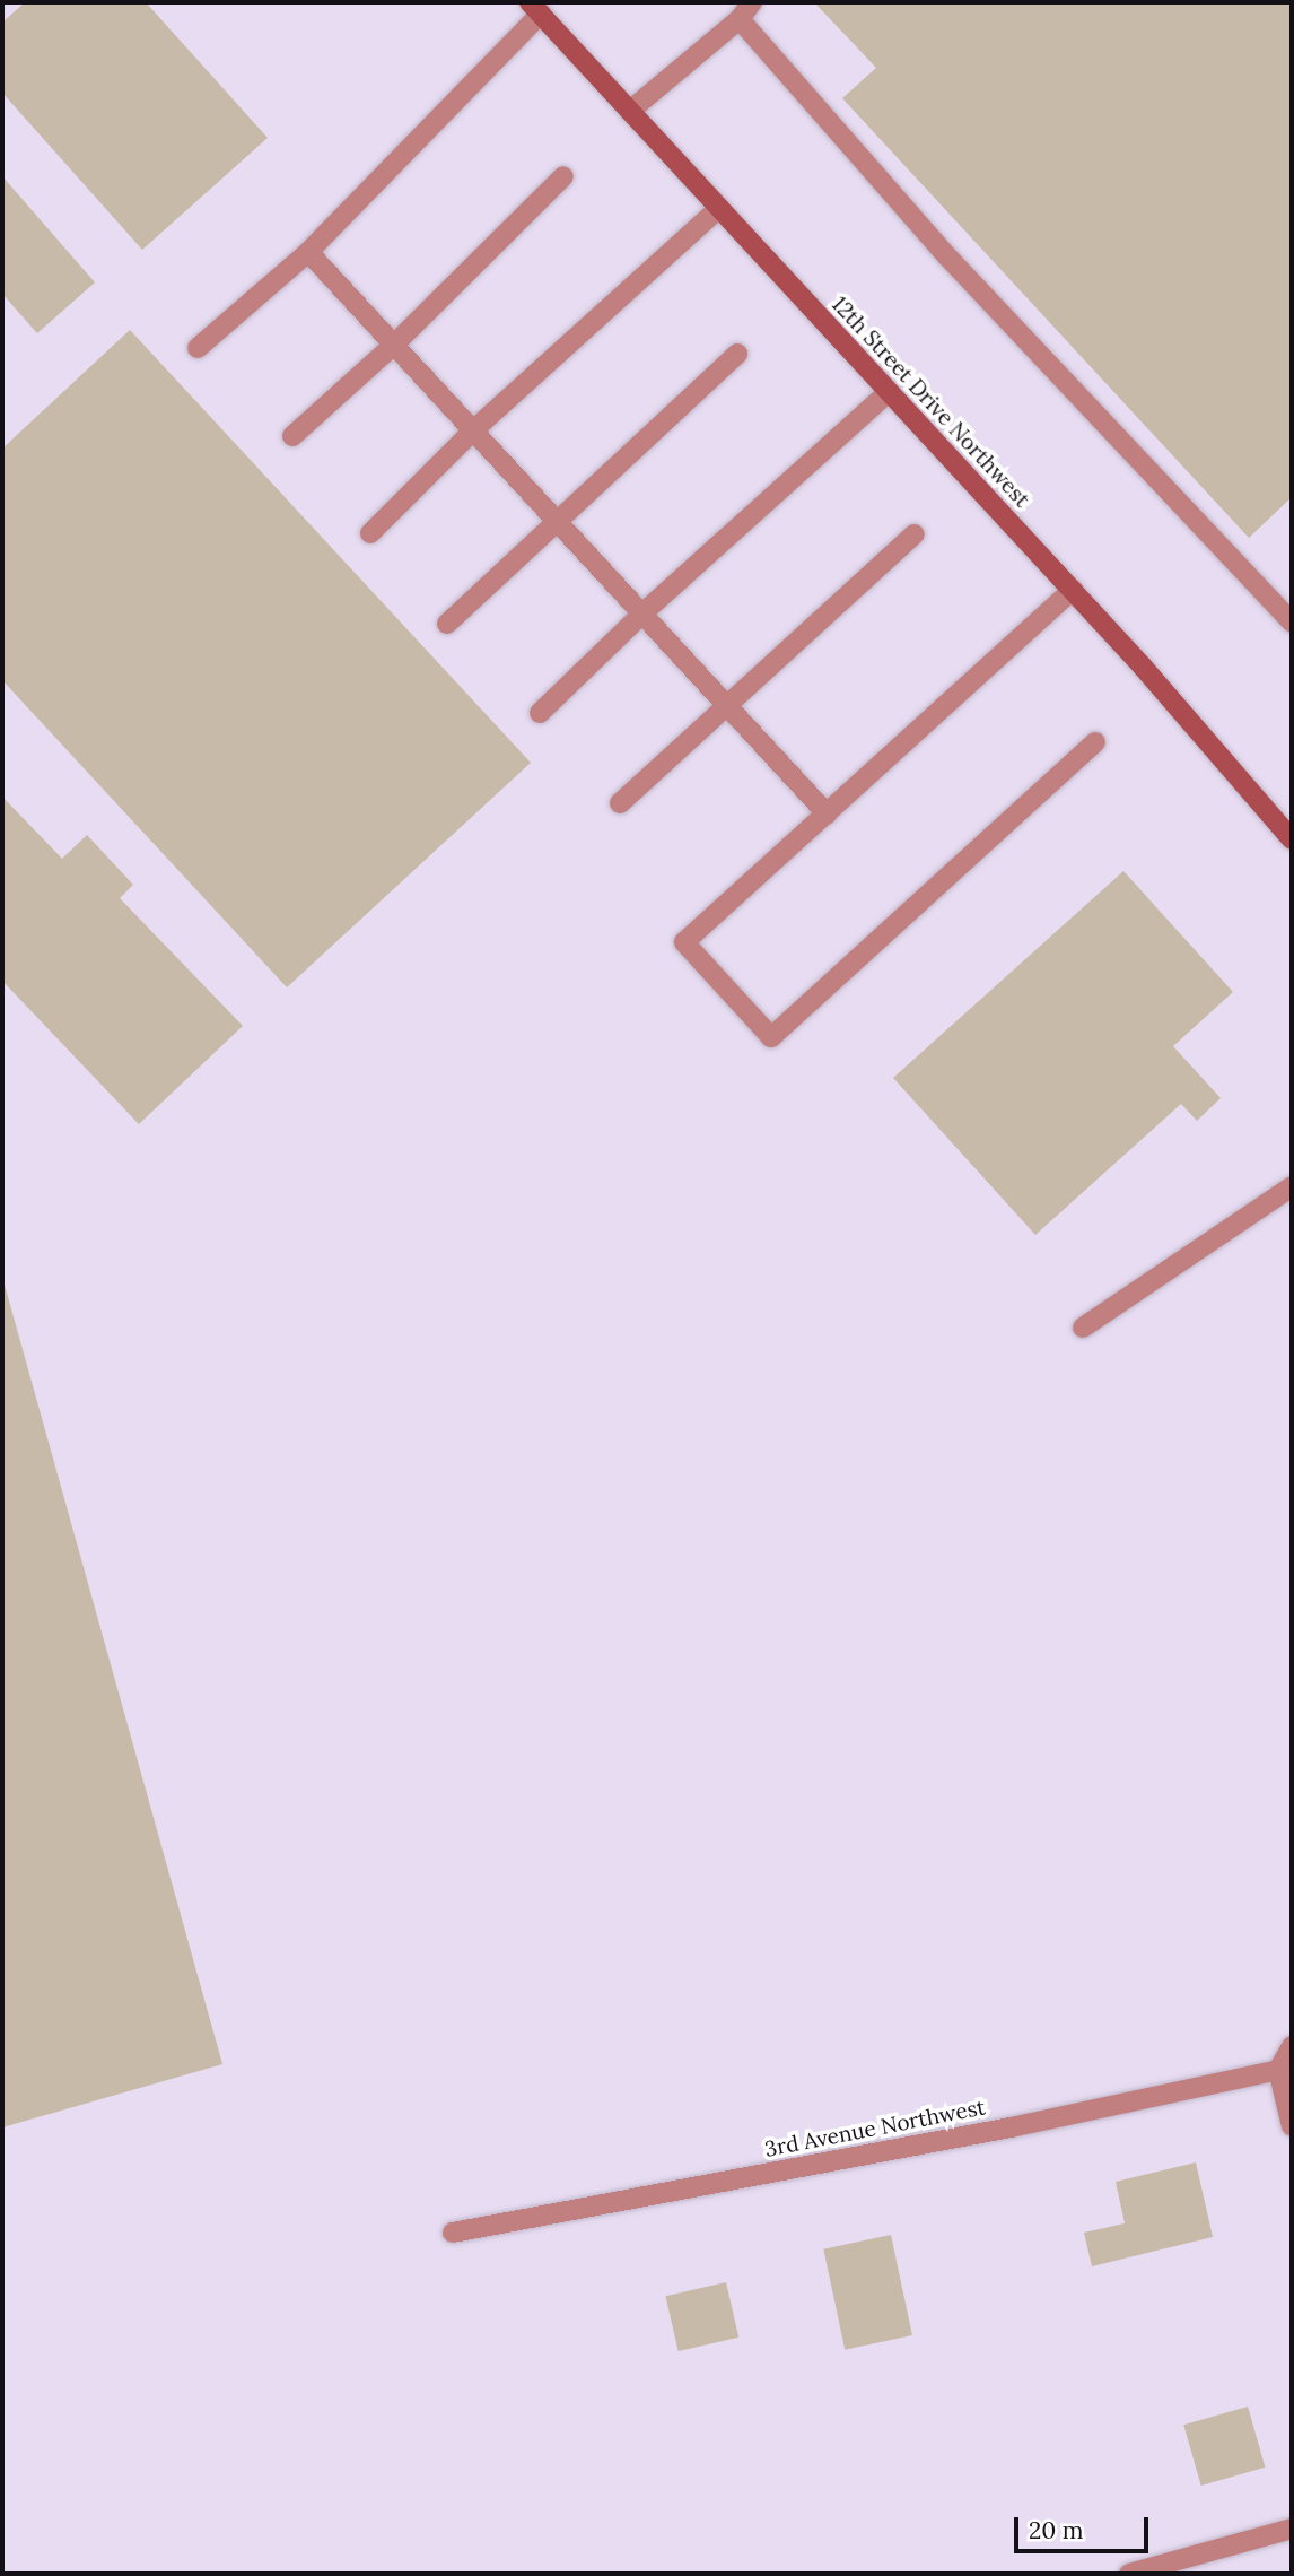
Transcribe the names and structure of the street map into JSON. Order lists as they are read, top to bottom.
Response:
{
  "streets": {
    "street": ["12th Street Drive Northwest", "3rd Avenue Northwest"]
  },
  "scale_bar": "20 m"
}
